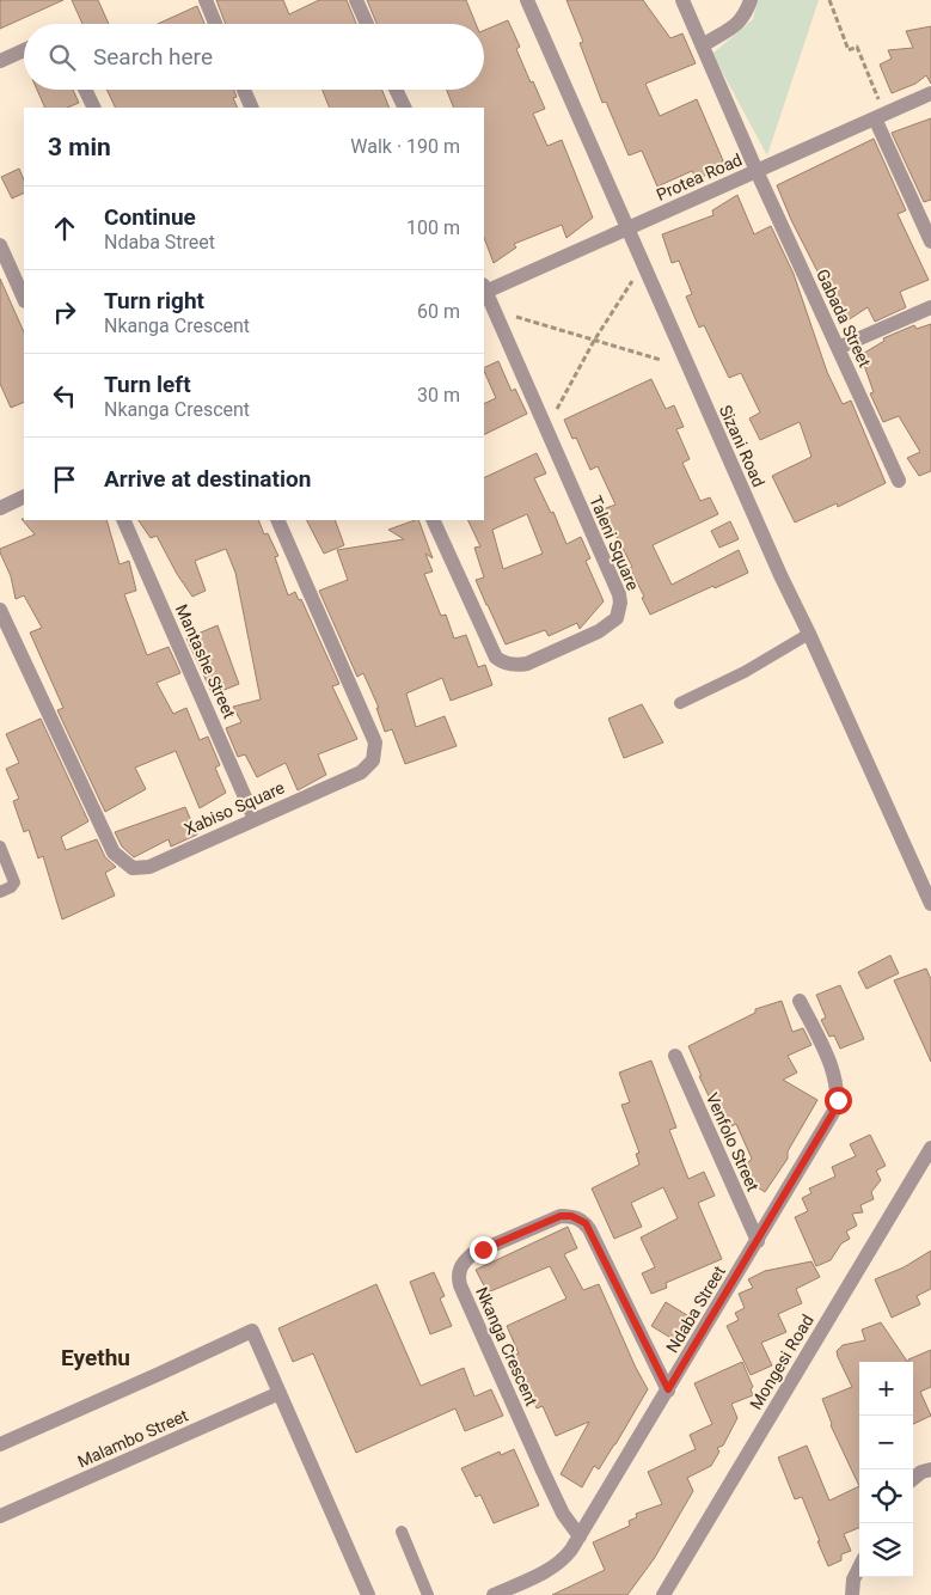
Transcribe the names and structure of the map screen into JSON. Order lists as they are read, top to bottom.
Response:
{
  "streets": {
    "street": [
      "Protea Road",
      "Gabada Street",
      "Sizani Road",
      "Taleni Square",
      "Mantashe Street",
      "Xabiso Square",
      "Venfolo Street",
      "Ndaba Street",
      "Nkanga Crescent",
      "Mongesi Road",
      "Malambo Street"
    ]
  },
  "crossings": [
    ["Protea Road", "Gabada Street"],
    ["Protea Road", "Sizani Road"],
    ["Protea Road", "Taleni Square"],
    ["Mantashe Street", "Xabiso Square"],
    ["Venfolo Street", "Ndaba Street"],
    ["Ndaba Street", "Nkanga Crescent"]
  ],
  "districts": ["Eyethu"],
  "page": {
    "search": "Search here",
    "heading": ["3 min", "Walk · 190 m"],
    "list": [
      ["Continue", "Ndaba Street", "100 m"],
      ["Turn right", "Nkanga Crescent", "60 m"],
      ["Turn left", "Nkanga Crescent", "30 m"],
      "Arrive at destination"
    ],
    "map_buttons": ["+", "−"]
  }
}
